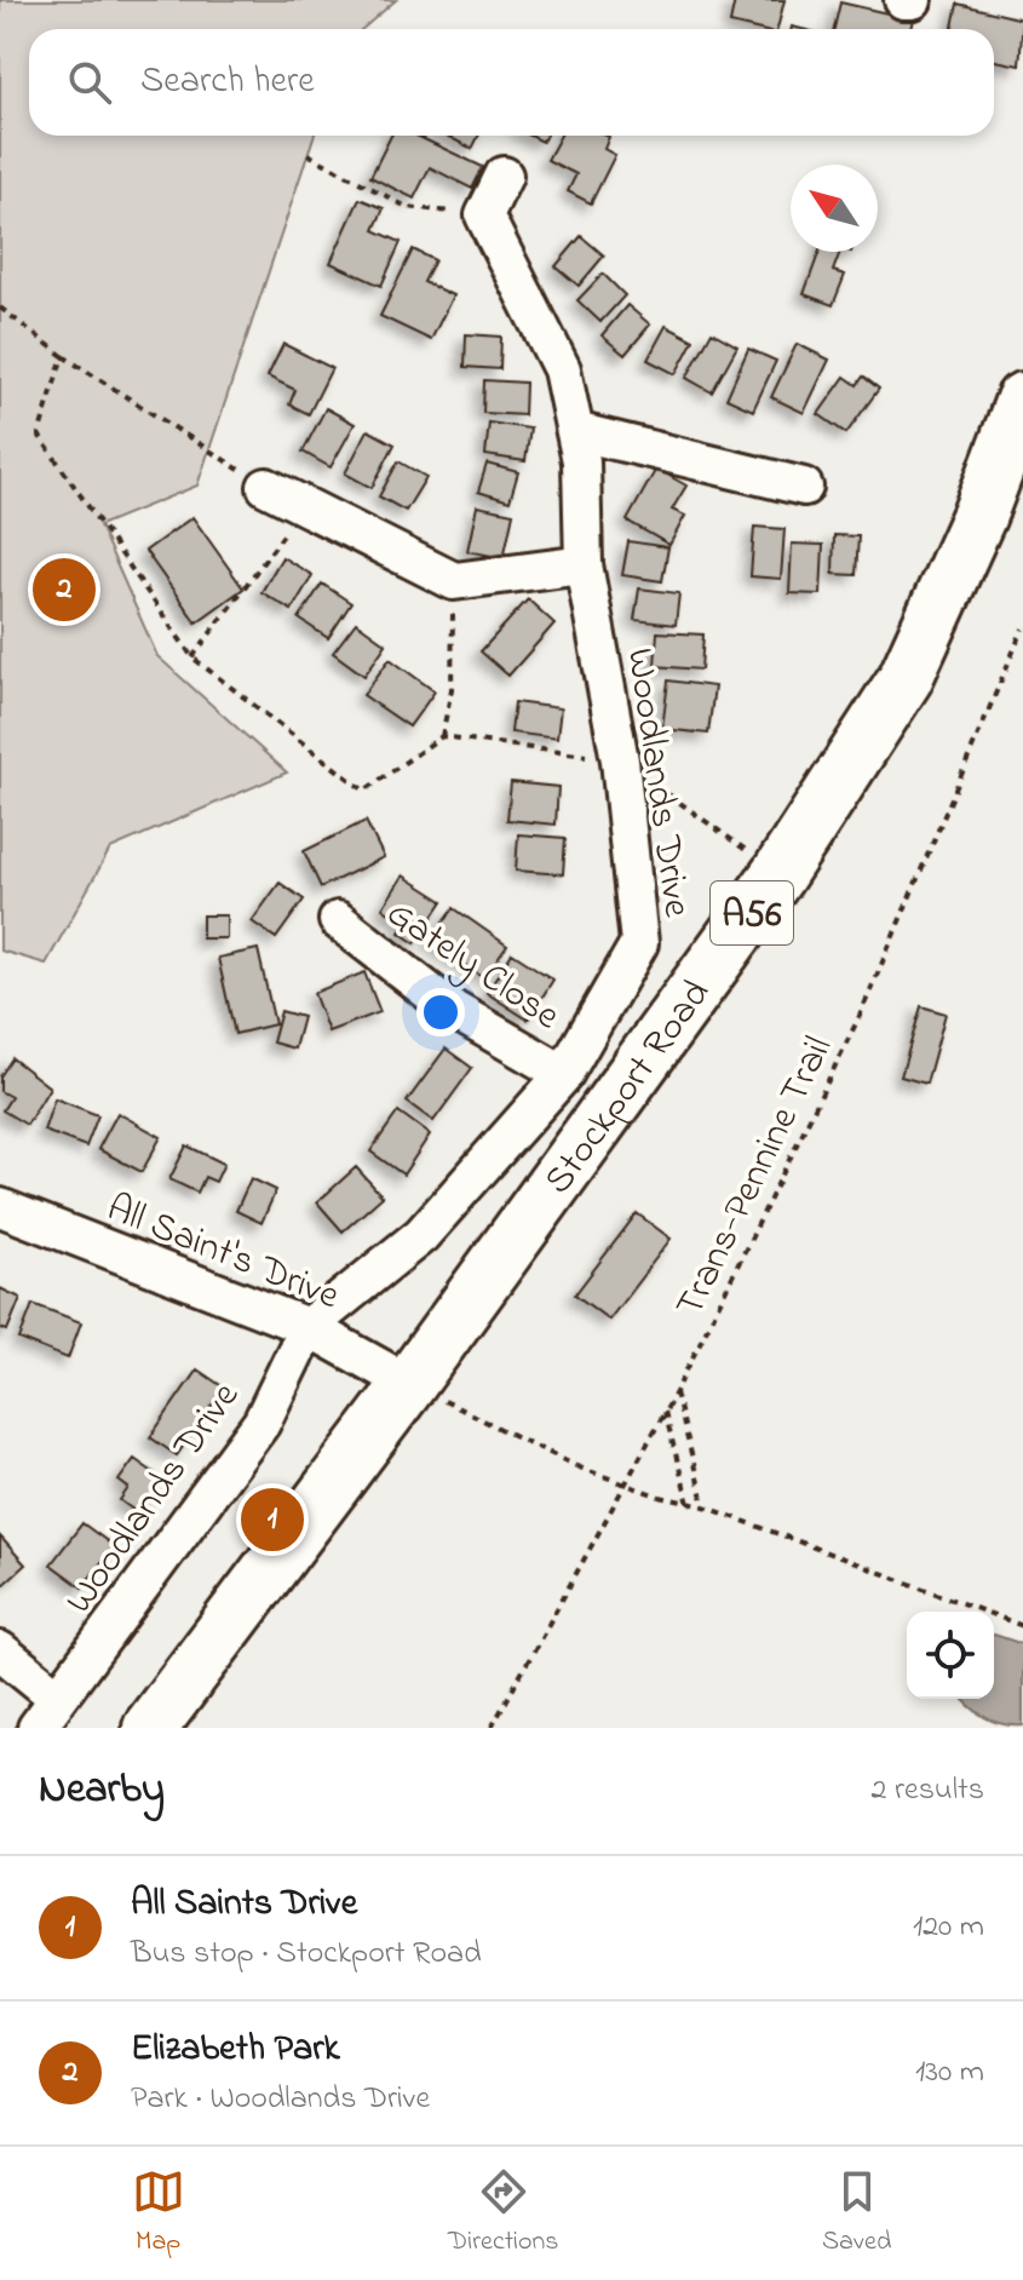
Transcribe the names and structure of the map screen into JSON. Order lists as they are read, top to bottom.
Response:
{
  "streets": {
    "main road": ["A56", "Stockport Road"],
    "street": ["Woodlands Drive", "Gately Close", "All Saint's Drive"],
    "path": ["Trans-Pennine Trail"]
  },
  "crossings": [
    ["Woodlands Drive", "Gately Close"],
    ["Woodlands Drive", "All Saint's Drive"],
    ["Stockport Road", "All Saint's Drive"]
  ],
  "north": "top left",
  "page": {
    "search": "Search here",
    "pins": ["2", "1"],
    "heading": ["Nearby", "2 results"],
    "list": [
      {
        "mark": "1",
        "name": "All Saints Drive",
        "note": "Bus stop · Stockport Road",
        "value": "120 m"
      },
      {
        "mark": "2",
        "name": "Elizabeth Park",
        "note": "Park · Woodlands Drive",
        "value": "130 m"
      }
    ],
    "nav": ["Map", "Directions", "Saved"]
  }
}
